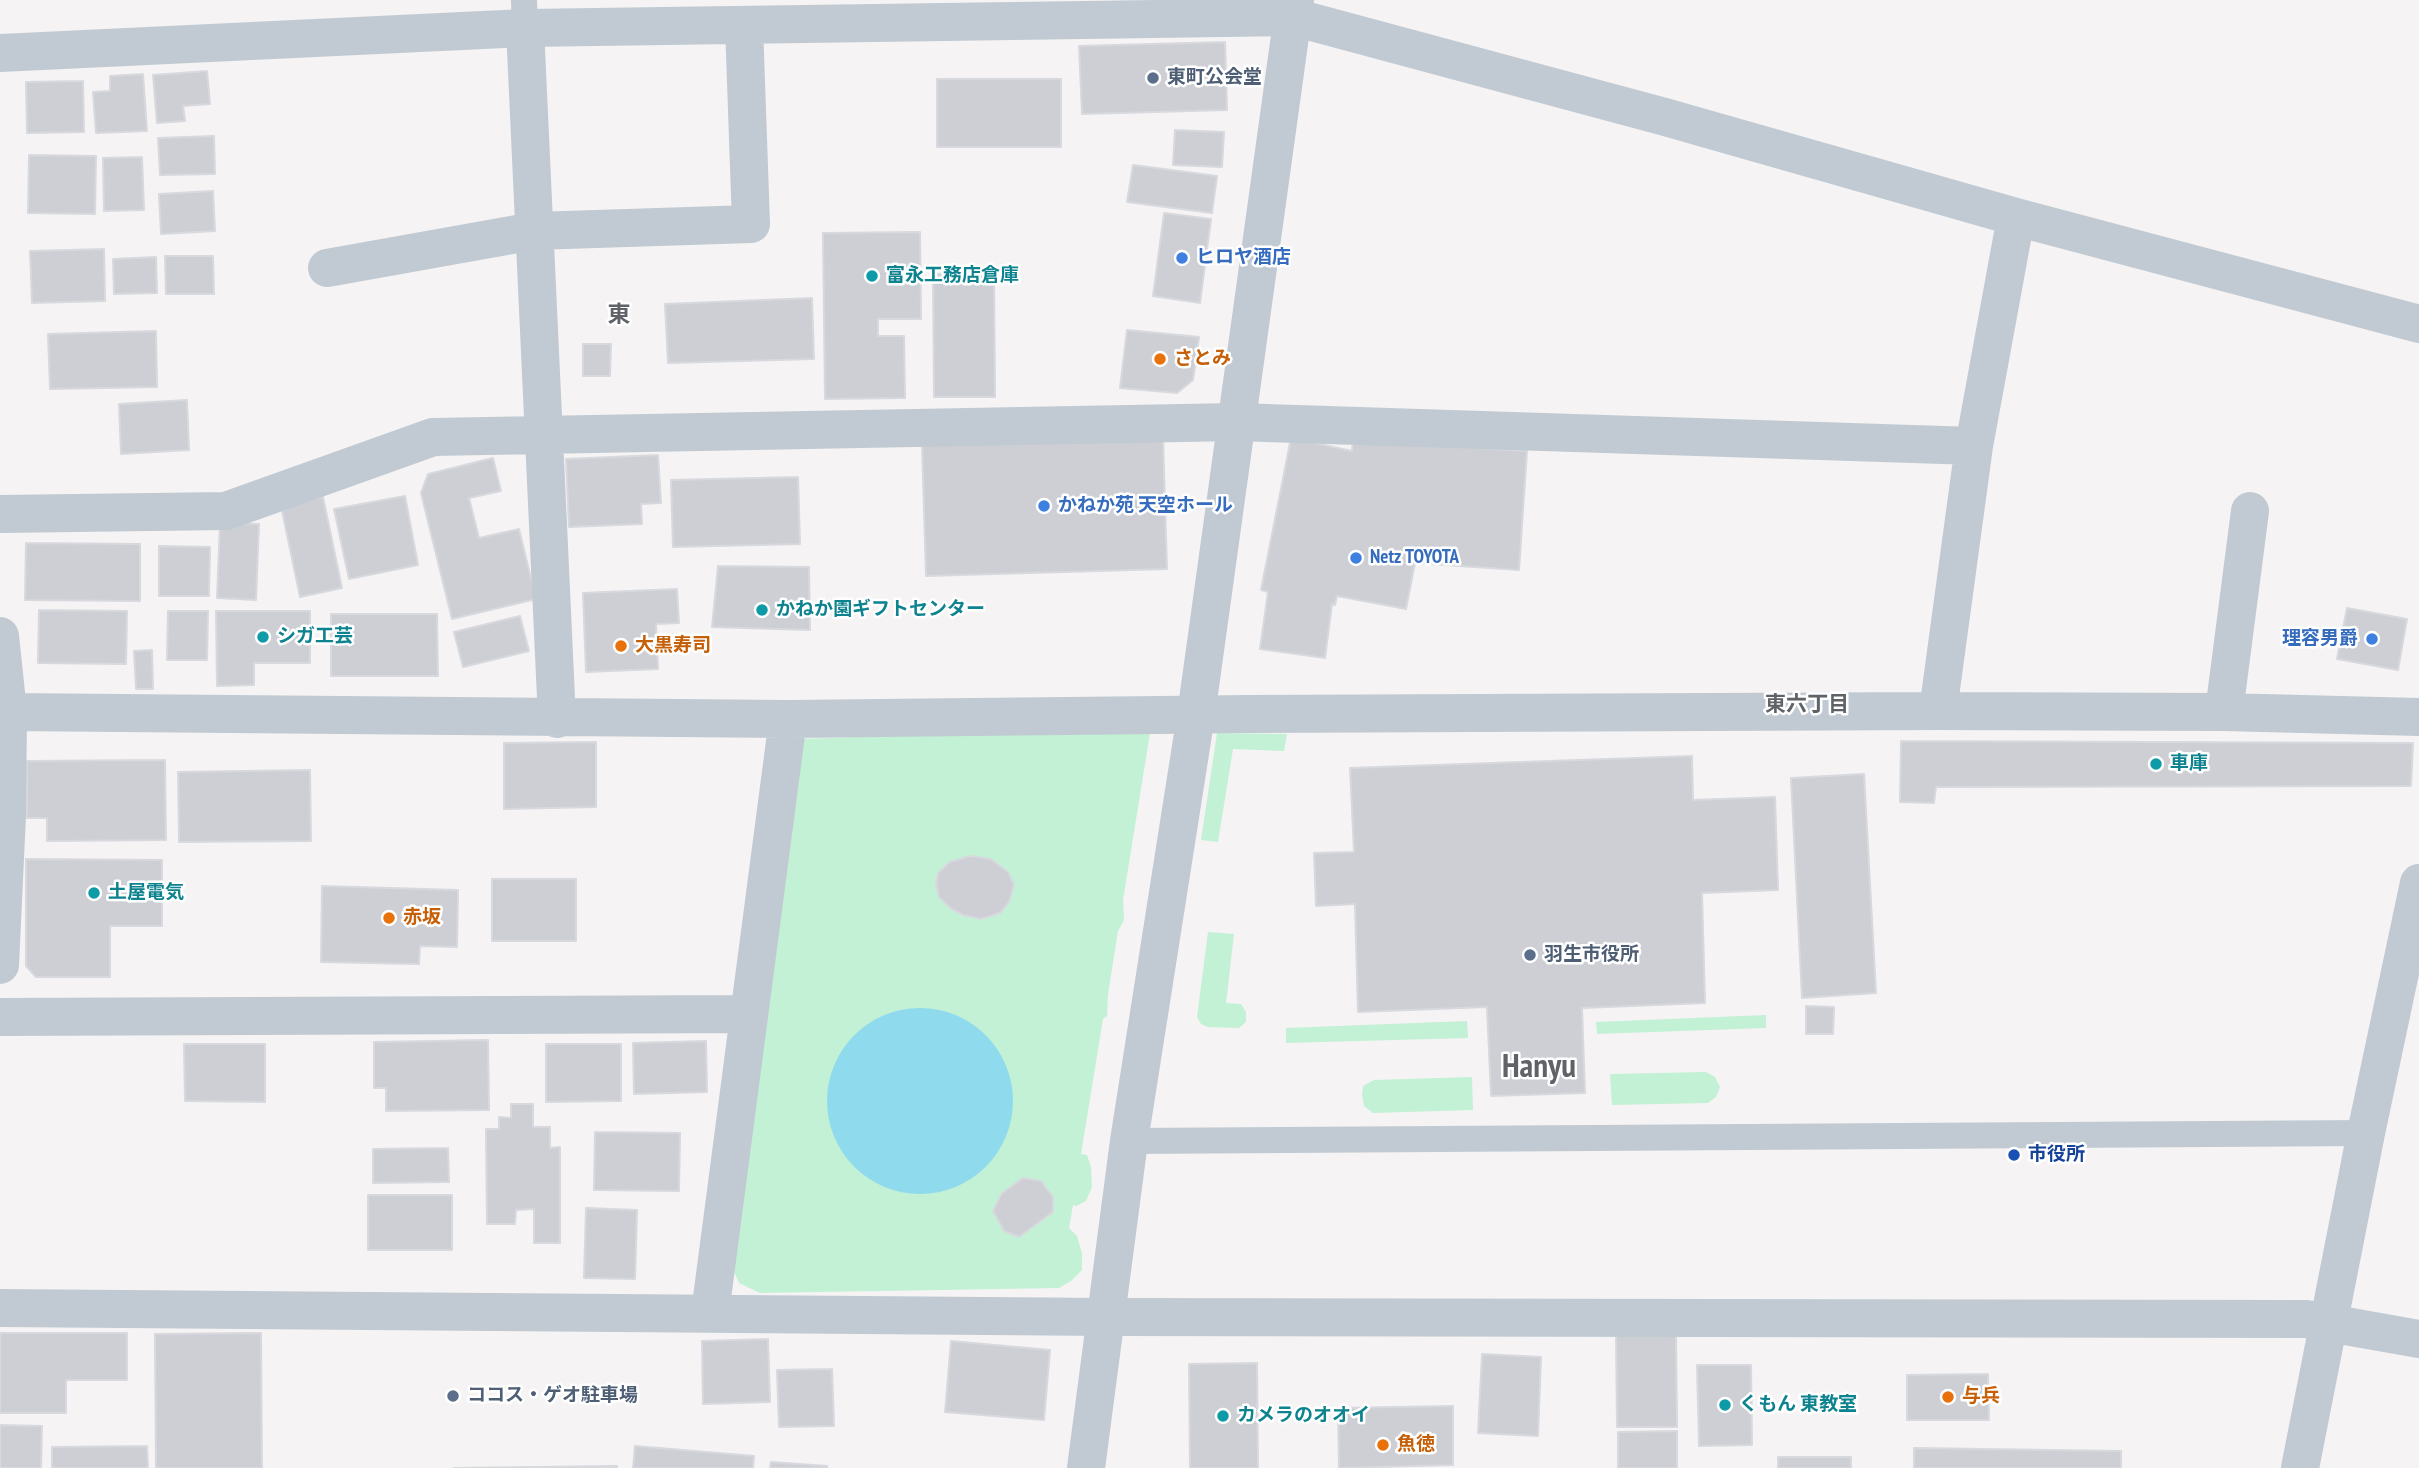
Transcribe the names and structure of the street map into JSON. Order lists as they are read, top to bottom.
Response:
{
  "districts": ["東", "東六丁目", "Hanyu"],
  "places": [
    "東町公会堂",
    "ヒロヤ酒店",
    "富永工務店倉庫",
    "さとみ",
    "かねか苑 天空ホール",
    "Netz TOYOTA",
    "かねか園ギフトセンター",
    "シガ工芸",
    "理容男爵",
    "大黒寿司",
    "車庫",
    "土屋電気",
    "赤坂",
    "羽生市役所",
    "市役所",
    "ココス・ゲオ駐車場",
    "与兵",
    "くもん 東教室",
    "カメラのオオイ",
    "魚徳"
  ]
}
